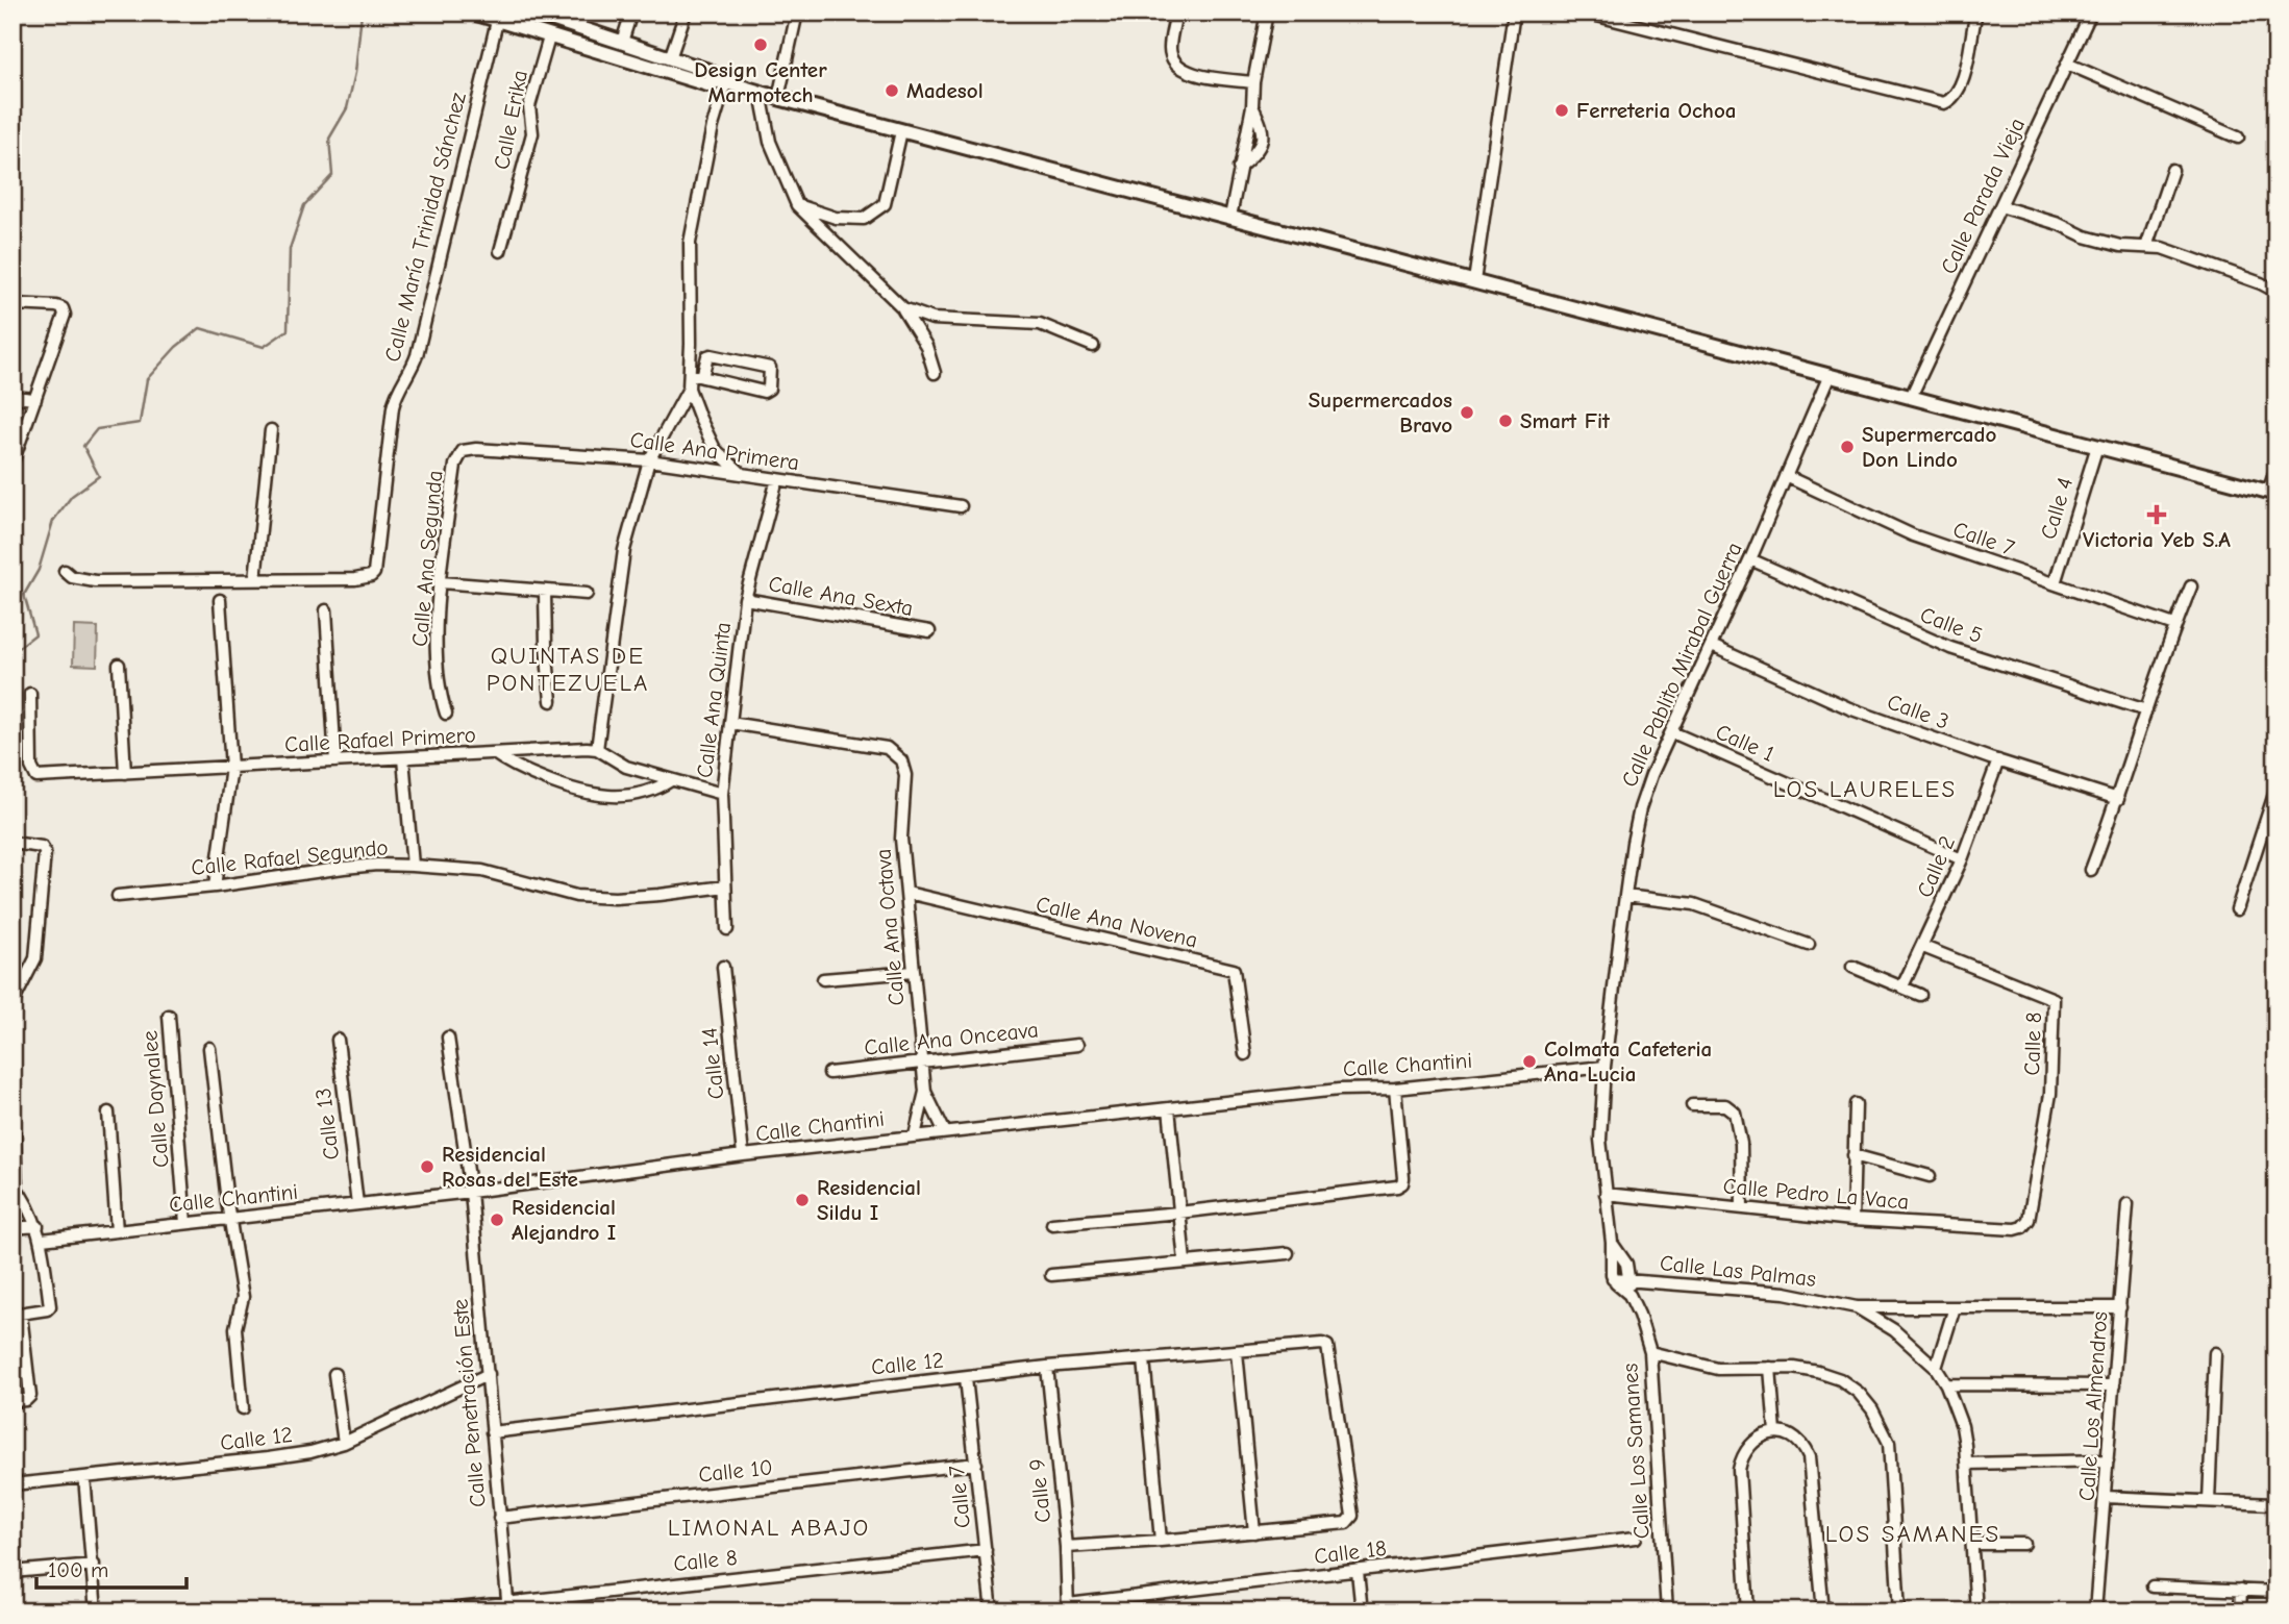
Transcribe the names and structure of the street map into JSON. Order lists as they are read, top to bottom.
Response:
{
  "streets": {
    "street": [
      "Calle Erika",
      "Calle Parada Vieja",
      "Calle María Trinidad Sánchez",
      "Calle Ana Primera",
      "Calle 4",
      "Calle 7",
      "Calle Ana Segunda",
      "Calle Ana Sexta",
      "Calle 5",
      "Calle Pablito Mirabal Guerra",
      "Calle Ana Quinta",
      "Calle 3",
      "Calle Rafael Primero",
      "Calle 1",
      "Calle Rafael Segundo",
      "Calle 2",
      "Calle Ana Novena",
      "Calle Ana Octava",
      "Calle Ana Onceava",
      "Calle 8",
      "Calle 14",
      "Calle Chantini",
      "Calle Daynalee",
      "Calle 13",
      "Calle Pedro La Vaca",
      "Calle Las Palmas",
      "Calle 12",
      "Calle Penetración Este",
      "Calle Los Almendros",
      "Calle Los Samanes",
      "Calle 10",
      "Calle 9",
      "Calle 18"
    ]
  },
  "crossings": [
    ["Calle Ana Primera", "Calle Ana Segunda"],
    ["Calle Ana Primera", "Calle Ana Quinta"],
    ["Calle 4", "Calle 7"],
    ["Calle 7", "Calle Pablito Mirabal Guerra"],
    ["Calle 7", "Calle 8"],
    ["Calle 7", "Calle 12"],
    ["Calle 7", "Calle 10"],
    ["Calle Ana Sexta", "Calle Ana Quinta"],
    ["Calle 5", "Calle Pablito Mirabal Guerra"],
    ["Calle Pablito Mirabal Guerra", "Calle 3"],
    ["Calle Pablito Mirabal Guerra", "Calle 1"],
    ["Calle Pablito Mirabal Guerra", "Calle Chantini"],
    ["Calle Pablito Mirabal Guerra", "Calle Pedro La Vaca"],
    ["Calle Pablito Mirabal Guerra", "Calle Los Samanes"],
    ["Calle Ana Quinta", "Calle Rafael Segundo"],
    ["Calle Ana Quinta", "Calle Ana Octava"],
    ["Calle 3", "Calle 2"],
    ["Calle 1", "Calle 2"],
    ["Calle 2", "Calle 8"],
    ["Calle Ana Novena", "Calle Ana Octava"],
    ["Calle Ana Octava", "Calle Ana Onceava"],
    ["Calle Ana Octava", "Calle Chantini"],
    ["Calle 8", "Calle Pedro La Vaca"],
    ["Calle 8", "Calle Penetración Este"],
    ["Calle 14", "Calle Chantini"],
    ["Calle Chantini", "Calle Daynalee"],
    ["Calle Chantini", "Calle 13"],
    ["Calle Chantini", "Calle 12"],
    ["Calle Chantini", "Calle Penetración Este"],
    ["Calle Las Palmas", "Calle Los Samanes"],
    ["Calle 12", "Calle Penetración Este"],
    ["Calle 12", "Calle 9"],
    ["Calle Penetración Este", "Calle 10"],
    ["Calle 9", "Calle 18"]
  ],
  "districts": [
    "QUINTAS DE PONTEZUELA",
    "LOS LAURELES",
    "LIMONAL ABAJO",
    "LOS SAMANES"
  ],
  "places": {
    "other": [
      "Design Center Marmotech",
      "Madesol",
      "Ferreteria Ochoa",
      "Supermercados Bravo",
      "Smart Fit",
      "Supermercado Don Lindo",
      "Colmata Cafeteria Ana Lucia",
      "Residencial Rosas del Este",
      "Residencial Sildu I",
      "Residencial Alejandro I"
    ],
    "health": ["Victoria Yeb S.A"]
  },
  "scale_bar": "100 m"
}
